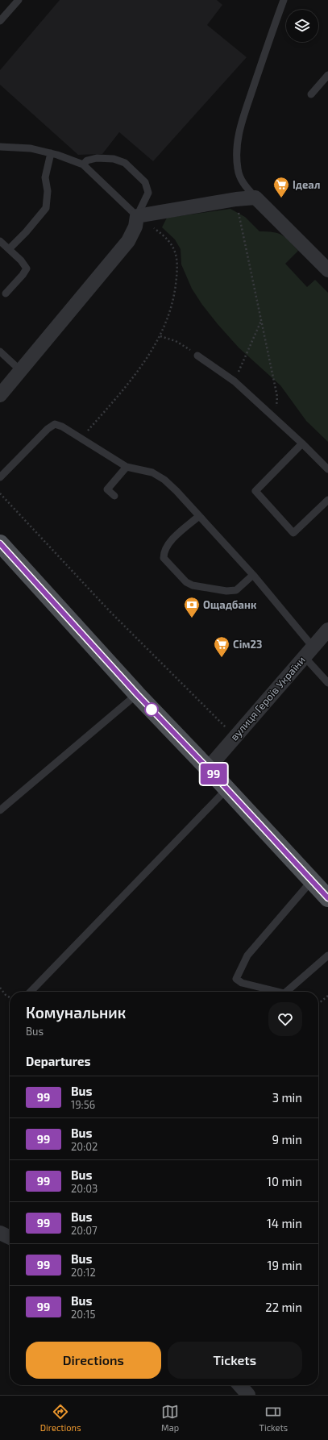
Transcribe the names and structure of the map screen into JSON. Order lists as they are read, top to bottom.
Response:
{
  "streets": {
    "street": ["вулиця Героїв України"]
  },
  "places": {
    "supermarket": ["Ідеал", "Сім23"],
    "bank": ["Ощадбанк"]
  },
  "lines": ["bus line 99"],
  "page": {
    "on_map": "99",
    "heading": [
      ["Комунальник", "Bus"],
      "Departures"
    ],
    "list": [
      {
        "mark": "99",
        "name": "Bus",
        "note": "19:56",
        "value": "3 min"
      },
      {
        "mark": "99",
        "name": "Bus",
        "note": "20:02",
        "value": "9 min"
      },
      {
        "mark": "99",
        "name": "Bus",
        "note": "20:03",
        "value": "10 min"
      },
      {
        "mark": "99",
        "name": "Bus",
        "note": "20:07",
        "value": "14 min"
      },
      {
        "mark": "99",
        "name": "Bus",
        "note": "20:12",
        "value": "19 min"
      },
      {
        "mark": "99",
        "name": "Bus",
        "note": "20:15",
        "value": "22 min"
      }
    ],
    "buttons": ["Directions", "Tickets"],
    "tabs": ["Directions", "Map", "Tickets"]
  }
}
